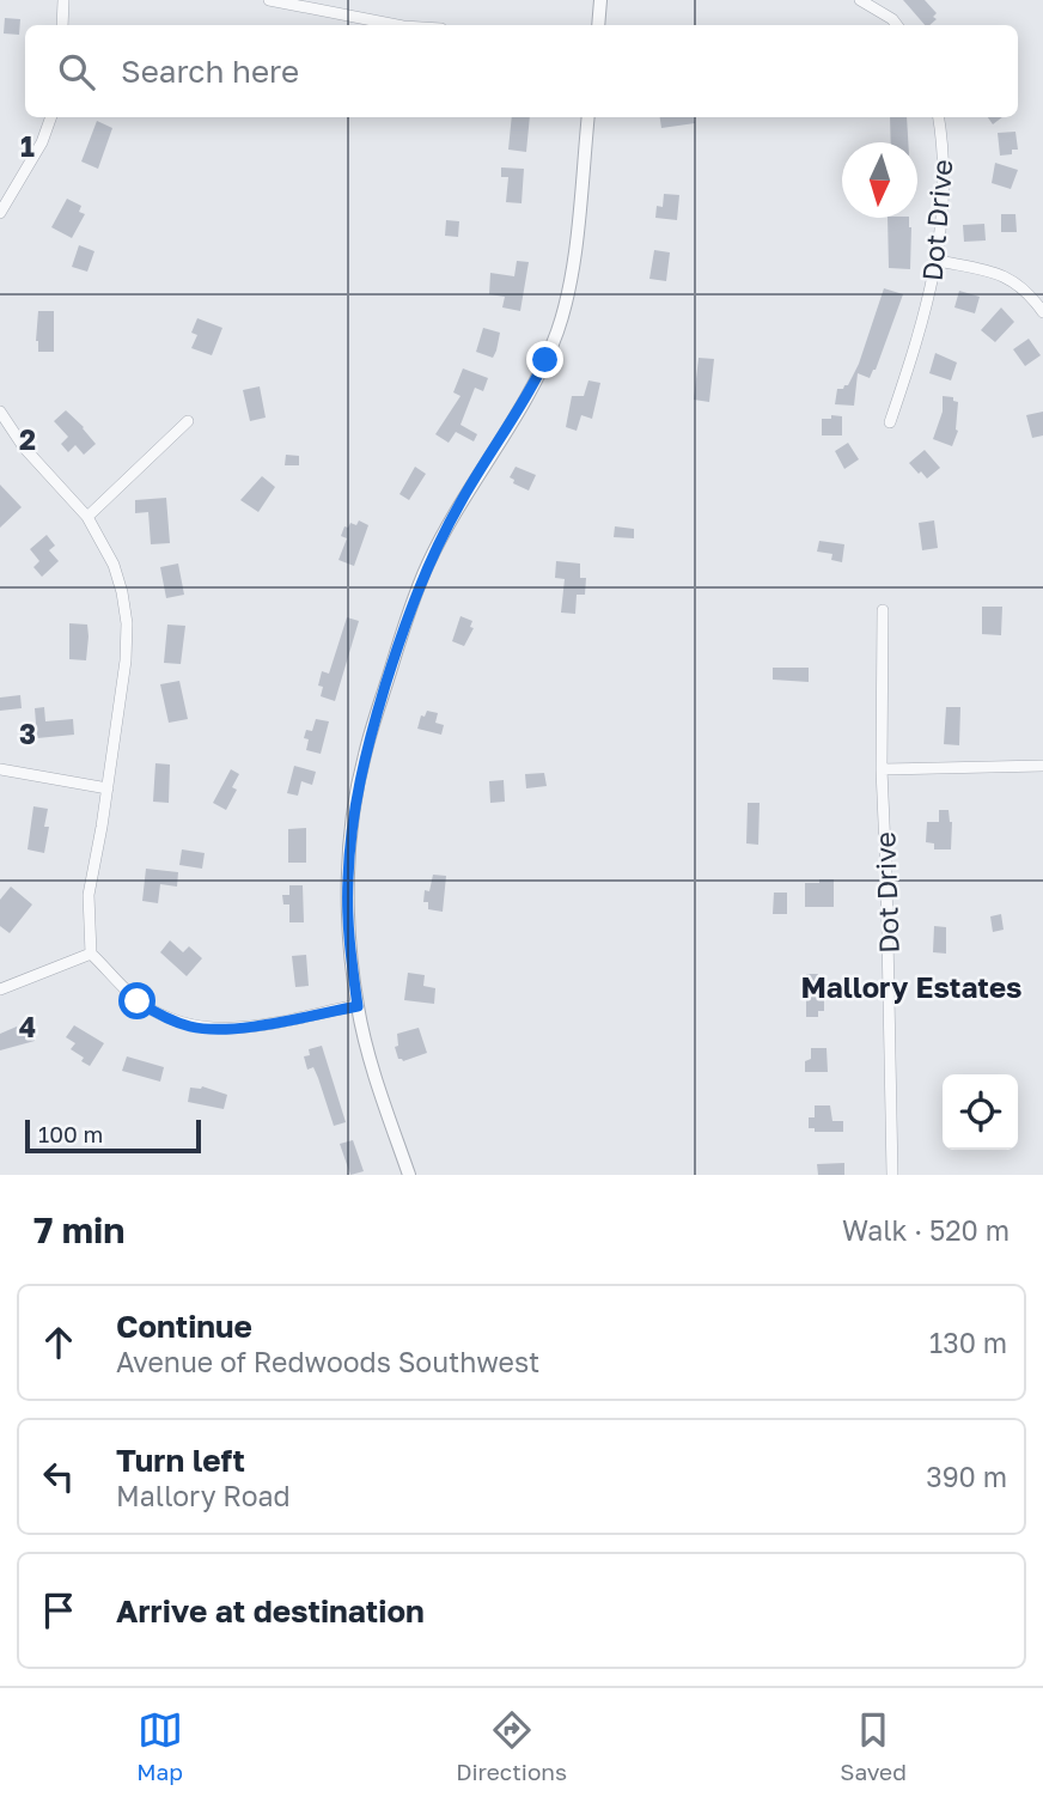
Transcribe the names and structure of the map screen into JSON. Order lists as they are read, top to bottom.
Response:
{
  "streets": {
    "street": ["Dot Drive"]
  },
  "districts": ["Mallory Estates"],
  "scale_bar": "100 m",
  "north": "bottom",
  "page": {
    "search": "Search here",
    "scale": "100 m",
    "heading": ["7 min", "Walk · 520 m"],
    "list": [
      ["Continue", "Avenue of Redwoods Southwest", "130 m"],
      ["Turn left", "Mallory Road", "390 m"],
      "Arrive at destination"
    ],
    "nav": ["Map", "Directions", "Saved"]
  },
  "grid": {
    "rows": [
      "1",
      "2",
      "3",
      "4"
    ]
  }
}
